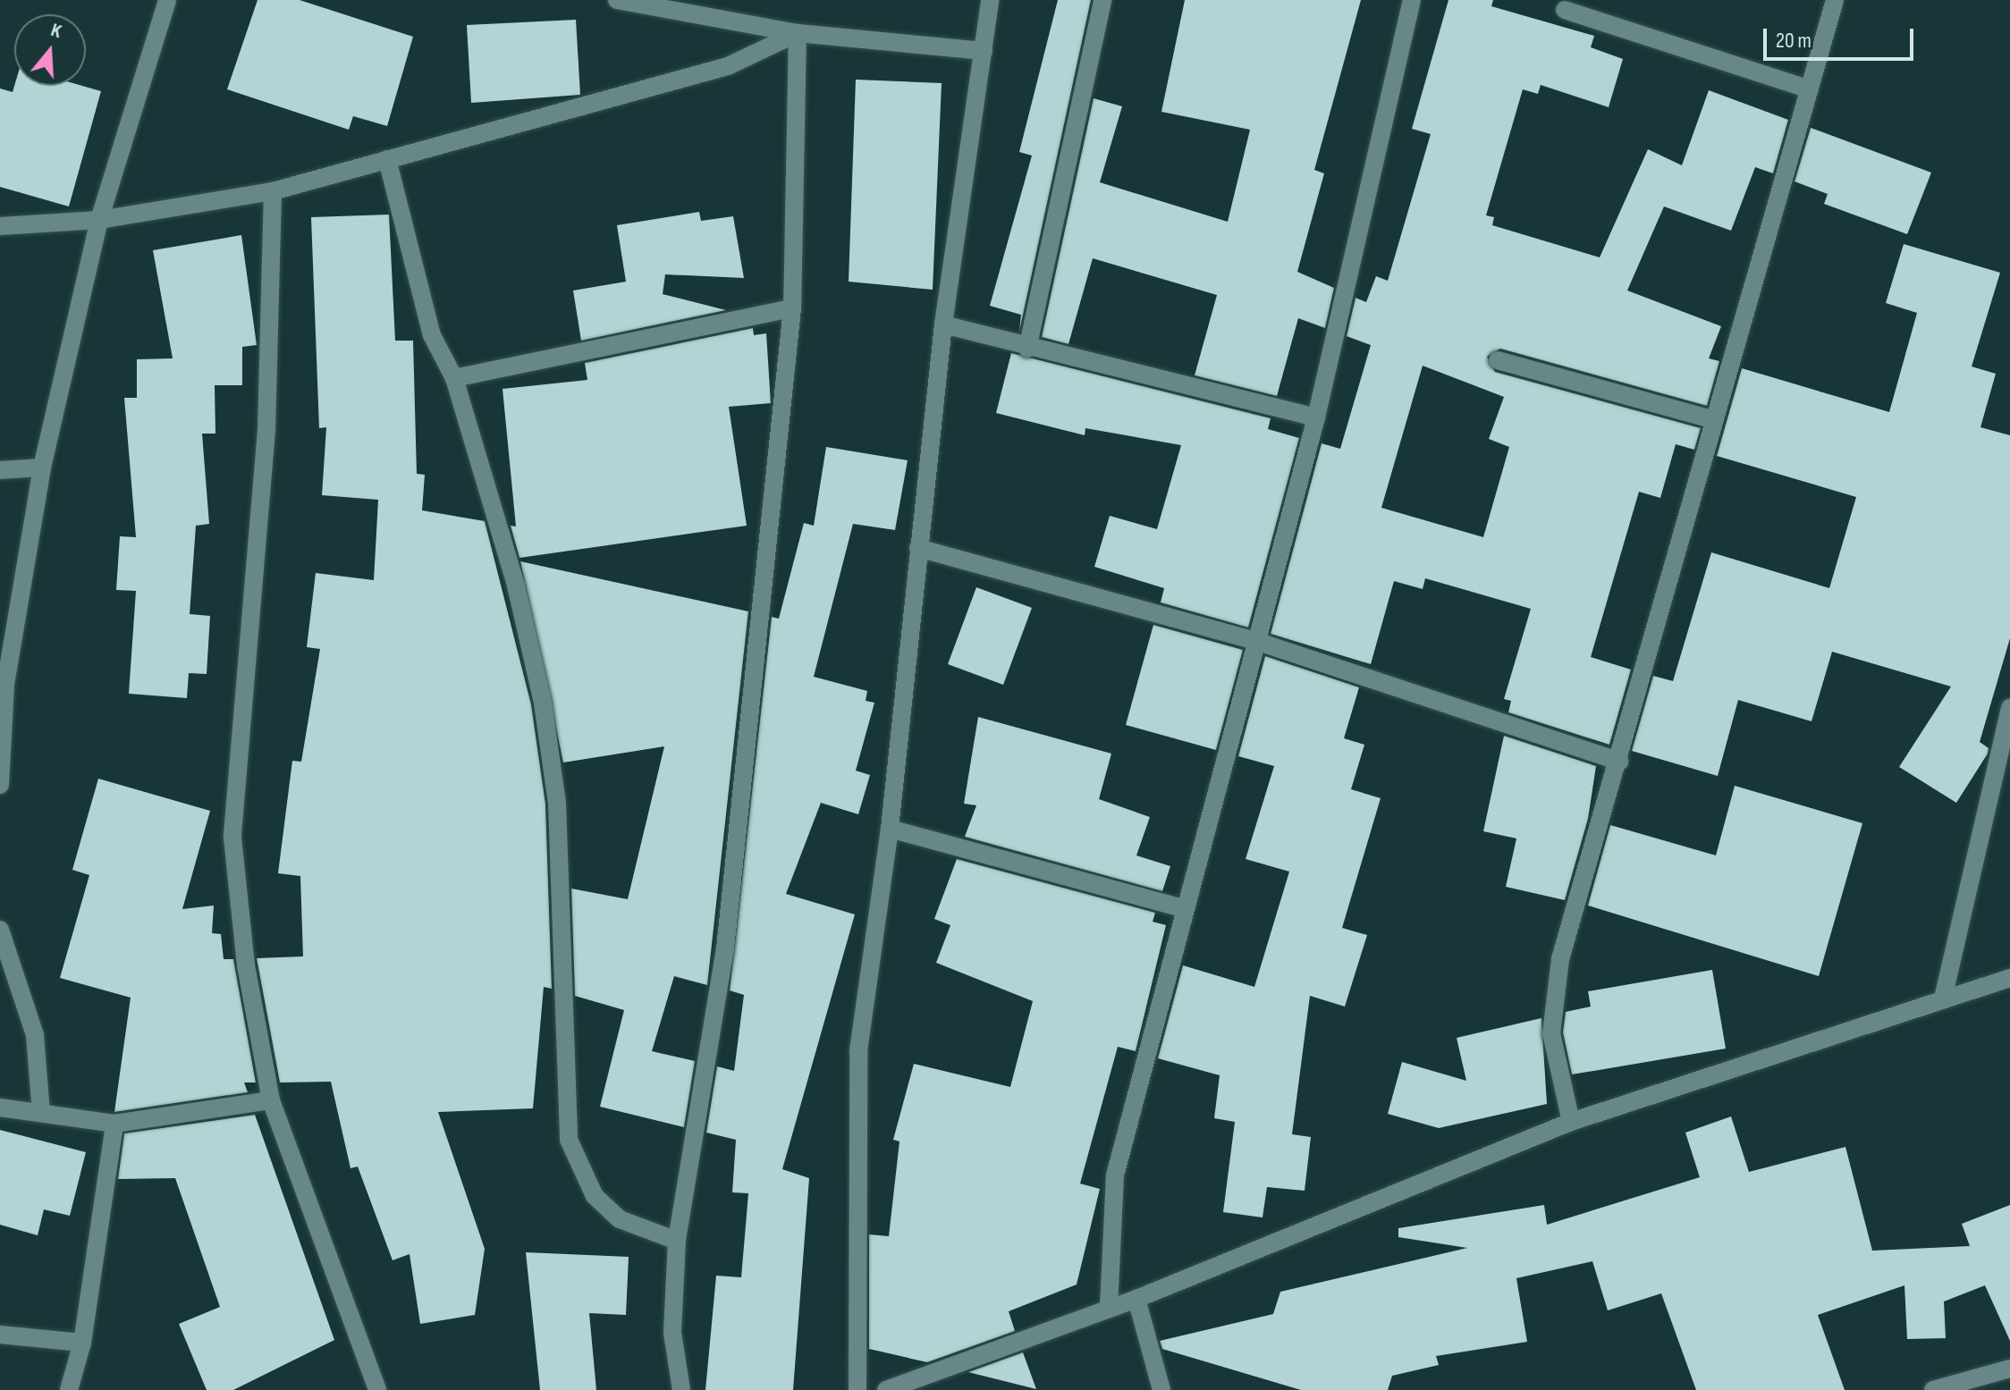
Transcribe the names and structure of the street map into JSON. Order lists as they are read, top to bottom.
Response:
{
  "scale_bar": "20 m",
  "north": "top"
}
